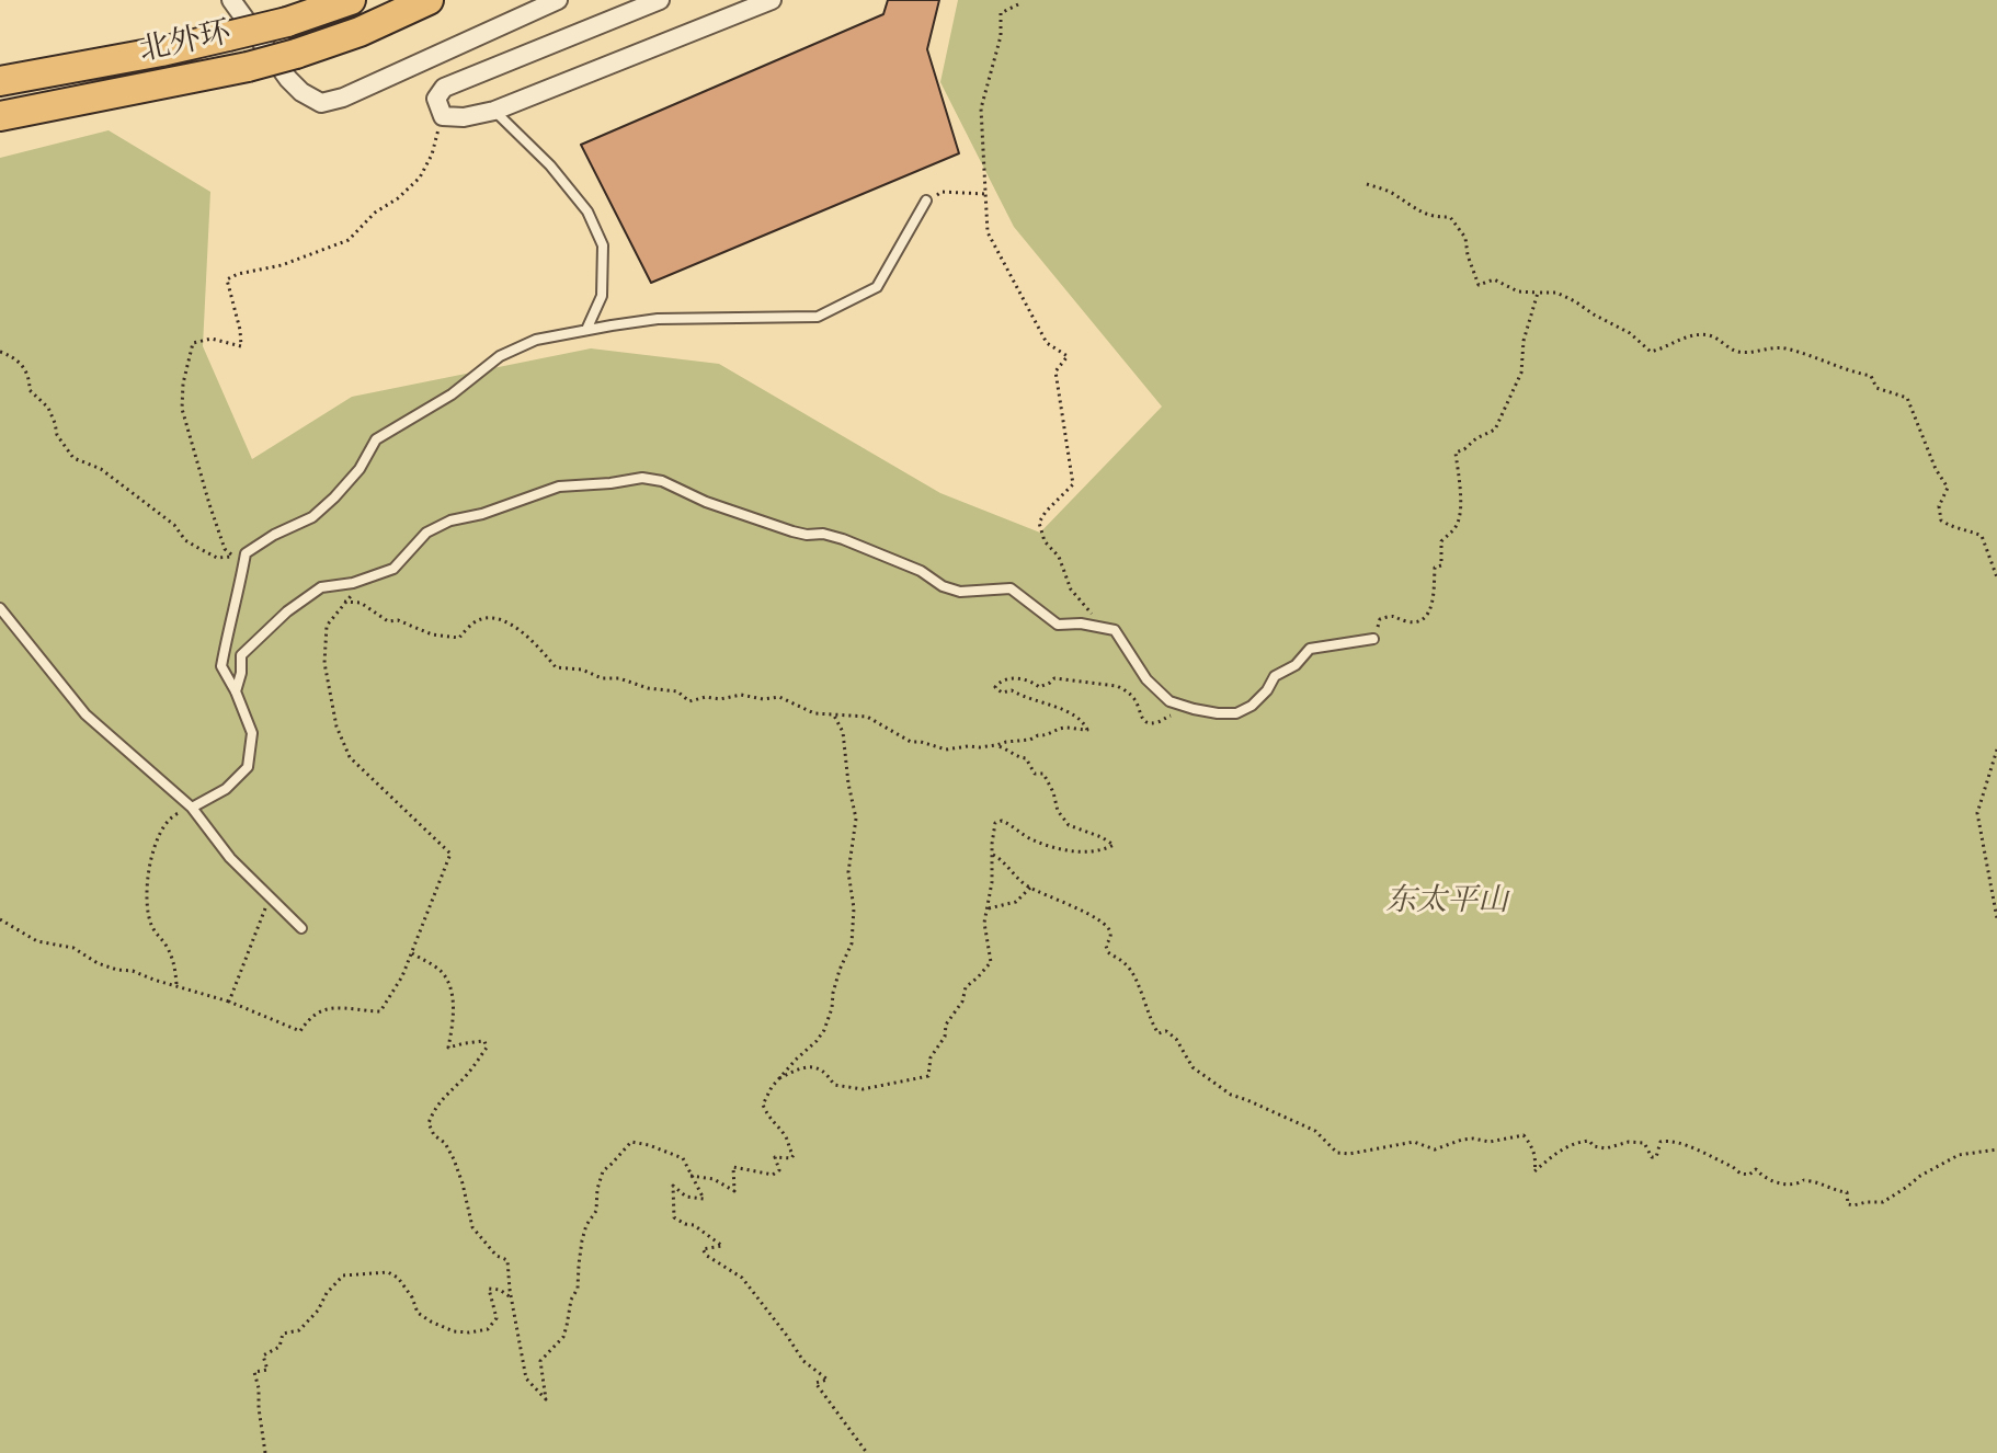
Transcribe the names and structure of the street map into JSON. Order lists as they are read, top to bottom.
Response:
{
  "streets": {
    "highway": ["北外环"]
  },
  "parks": ["东太平山"]
}
